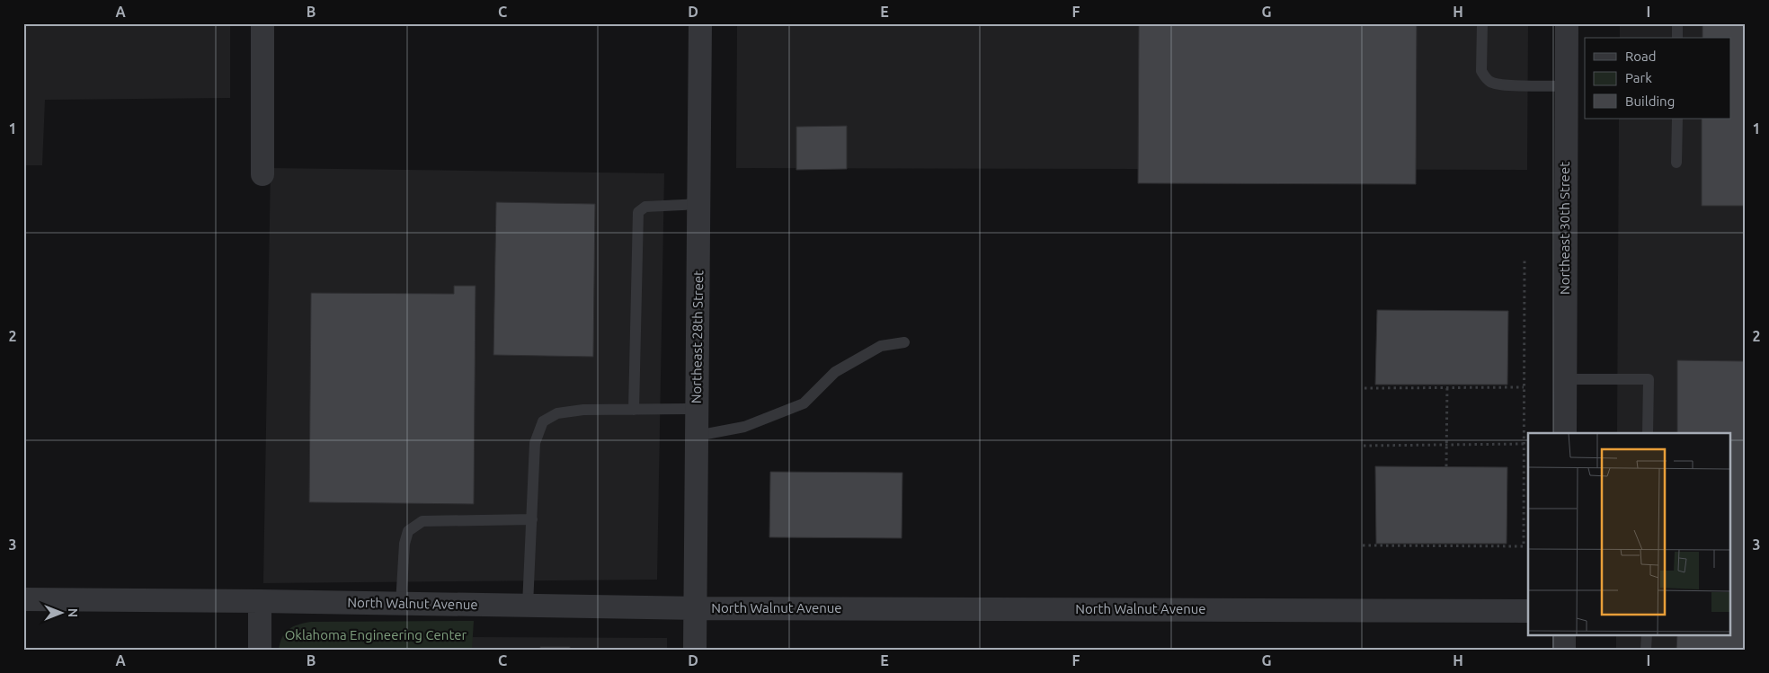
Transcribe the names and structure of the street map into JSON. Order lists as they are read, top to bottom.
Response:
{
  "streets": {
    "street": ["Northeast 30th Street", "Northeast 28th Street", "North Walnut Avenue"]
  },
  "crossings": [
    ["Northeast 28th Street", "North Walnut Avenue"]
  ],
  "parks": ["Oklahoma Engineering Center"],
  "legend": ["Road", "Park", "Building"],
  "north": "right",
  "grid": {
    "columns": [
      "A",
      "B",
      "C",
      "D",
      "E",
      "F",
      "G",
      "H",
      "I"
    ],
    "rows": ["1", "2", "3"]
  }
}
